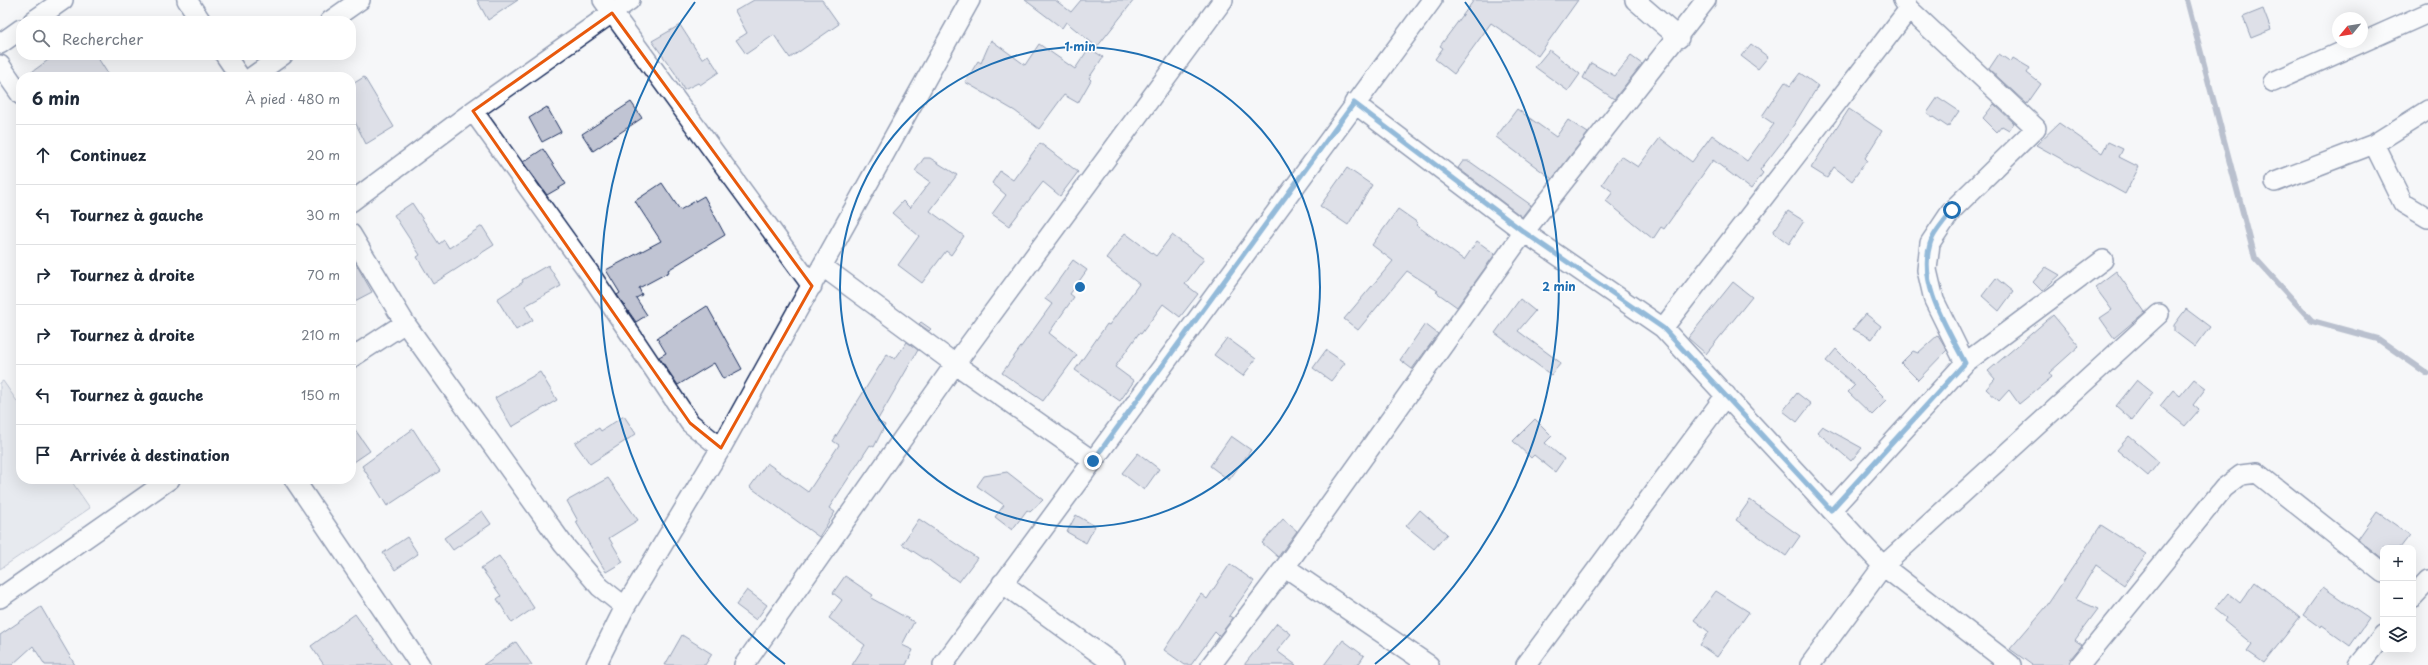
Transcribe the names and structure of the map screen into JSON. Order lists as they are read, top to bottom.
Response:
{
  "north": "bottom left",
  "page": {
    "search": "Rechercher",
    "heading": ["6 min", "À pied · 480 m"],
    "list": [
      ["Continuez", "20 m"],
      ["Tournez à gauche", "30 m"],
      ["Tournez à droite", "70 m"],
      ["Tournez à droite", "210 m"],
      ["Tournez à gauche", "150 m"],
      "Arrivée à destination"
    ],
    "map_buttons": ["+", "−"]
  },
  "rings": ["1 min", "2 min"]
}
